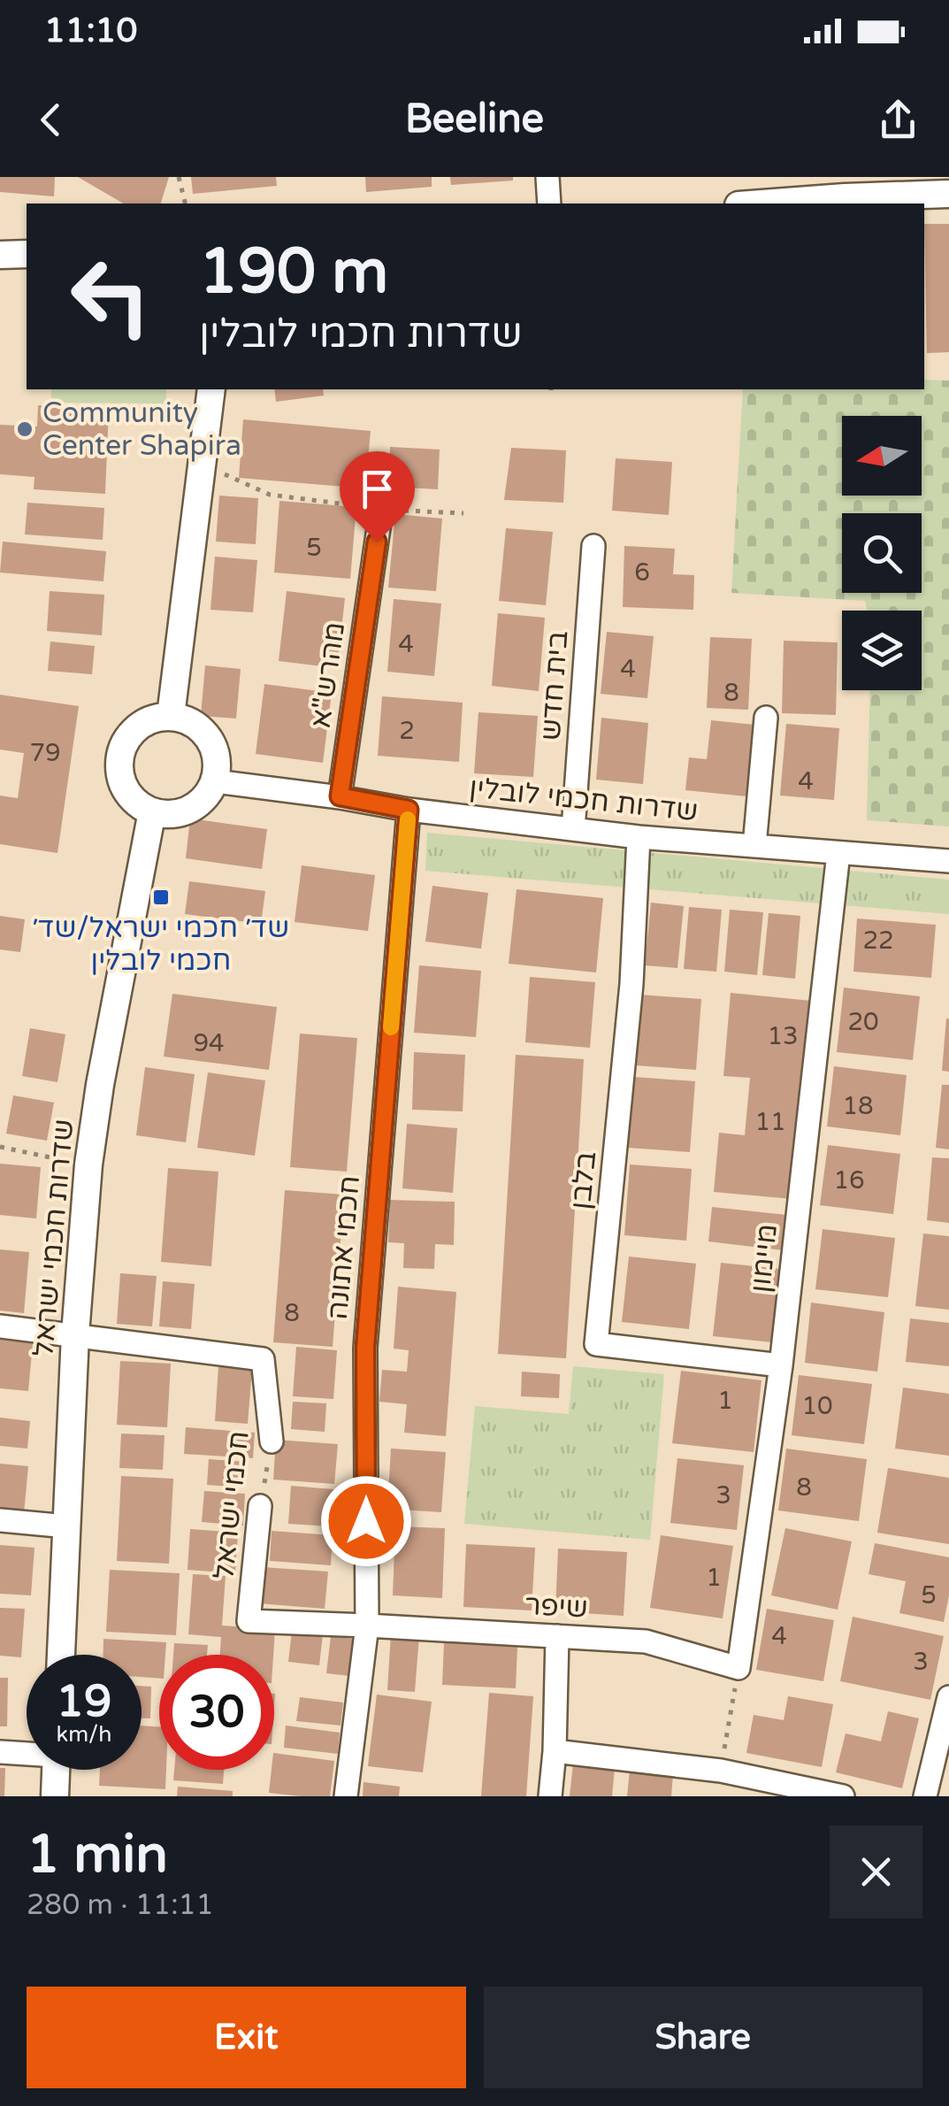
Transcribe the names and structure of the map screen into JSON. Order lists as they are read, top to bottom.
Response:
{
  "streets": {
    "street": [
      "מהרש\"א",
      "בית חדש",
      "שדרות חכמי לובלין",
      "בלבן",
      "שדרות חכמי ישראל",
      "חכמי אתונה",
      "מיימון",
      "חכמי ישראל",
      "שיפר"
    ]
  },
  "crossings": [
    ["מהרש\"א", "שדרות חכמי לובלין"],
    ["בית חדש", "שדרות חכמי לובלין"],
    ["שדרות חכמי לובלין", "בלבן"],
    ["שדרות חכמי לובלין", "שדרות חכמי ישראל"],
    ["שדרות חכמי לובלין", "חכמי אתונה"],
    ["שדרות חכמי לובלין", "מיימון"],
    ["בלבן", "מיימון"],
    ["שדרות חכמי ישראל", "חכמי ישראל"],
    ["חכמי אתונה", "חכמי ישראל"],
    ["חכמי אתונה", "שיפר"],
    ["מיימון", "שיפר"],
    ["חכמי ישראל", "שיפר"]
  ],
  "places": {
    "other": ["Community Center Shapira"],
    "transit": ["שד׳ חכמי ישראל/שד׳ חכמי לובלין"]
  },
  "house_numbers": [
    "5",
    "6",
    "4",
    "4",
    "8",
    "2",
    "79",
    "4",
    "22",
    "20",
    "13",
    "94",
    "18",
    "11",
    "16",
    "8",
    "1",
    "10",
    "8",
    "3",
    "1",
    "5",
    "4",
    "3"
  ],
  "north": "left",
  "page": {
    "status": "11:10",
    "header": "Beeline",
    "turn": ["190 m", "שדרות חכמי לובלין"],
    "speed": "19 km/h",
    "limit": "30",
    "heading": ["1 min", "280 m · 11:11"],
    "buttons": ["Exit", "Share"]
  }
}
